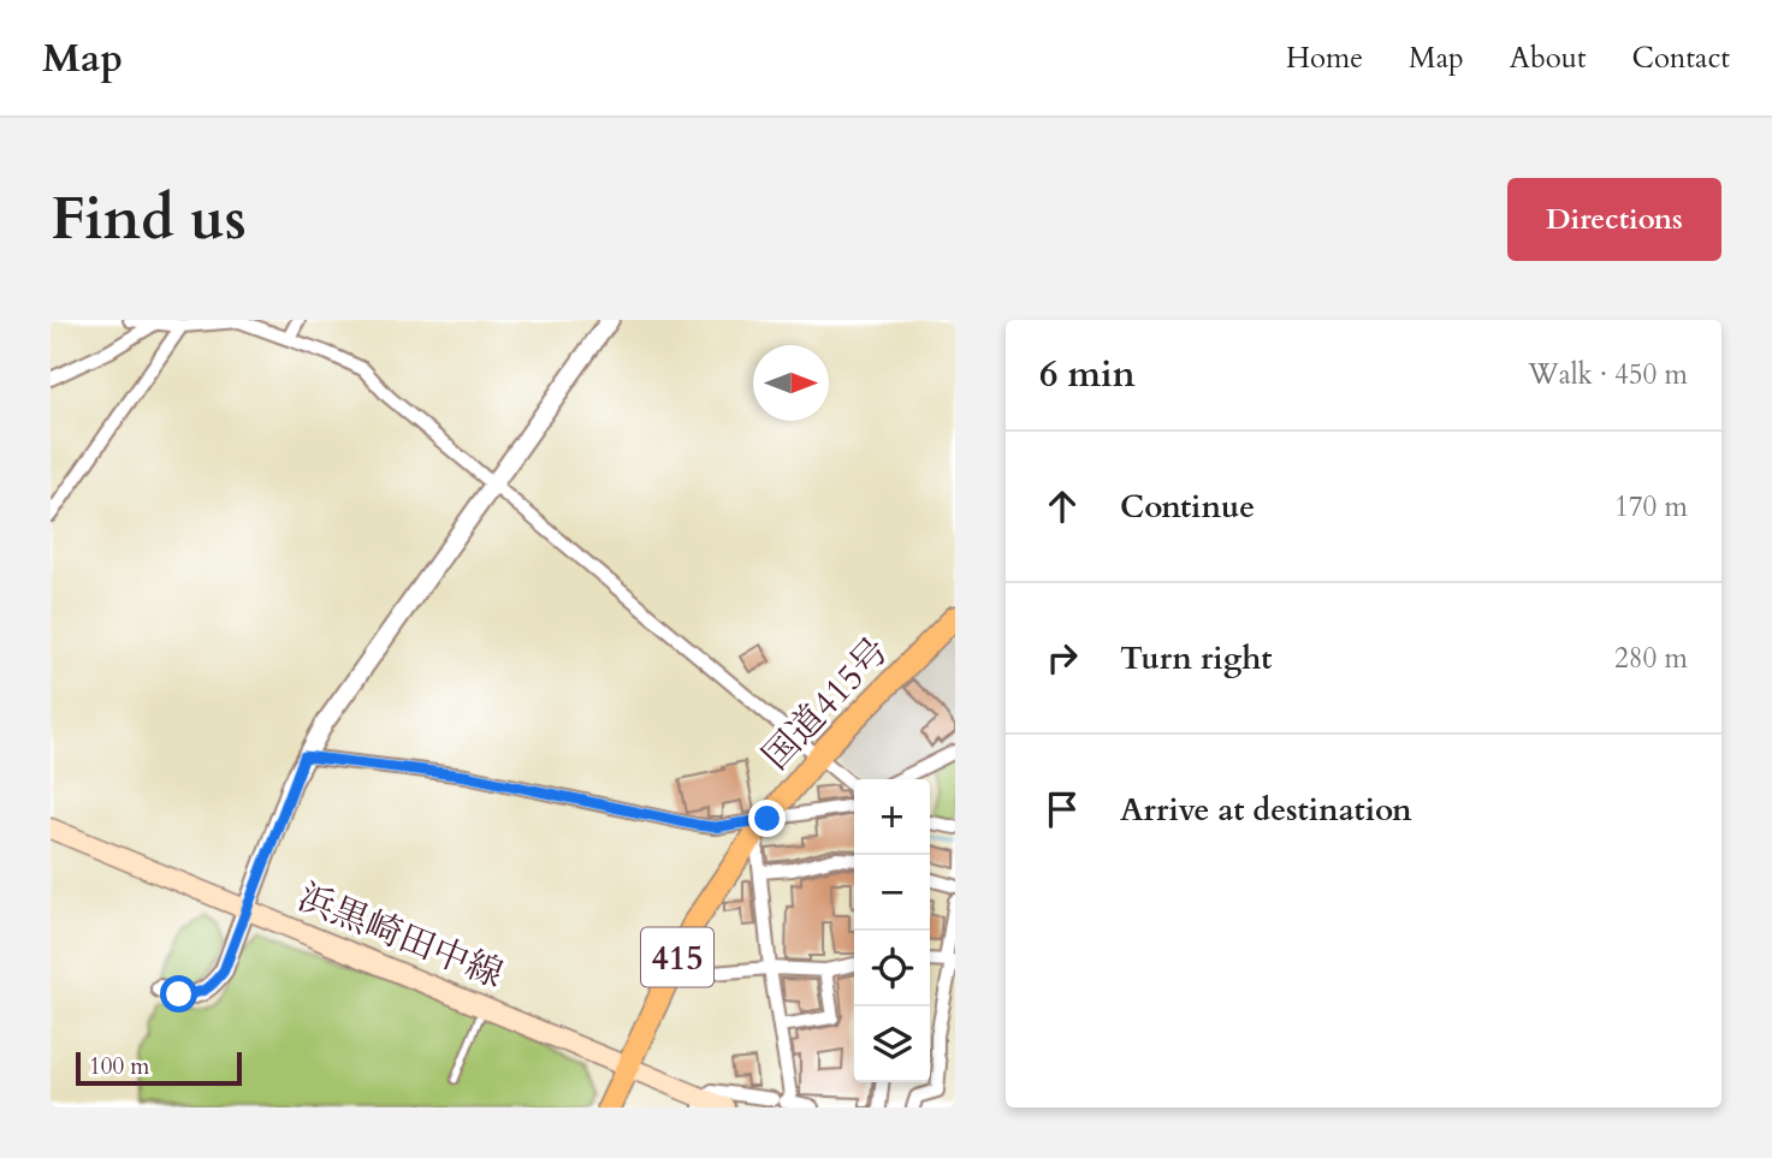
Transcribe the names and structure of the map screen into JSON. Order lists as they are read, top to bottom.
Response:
{
  "streets": {
    "highway": ["国道415号", "415"],
    "main road": ["浜黒崎田中線"]
  },
  "crossings": [
    ["国道415号", "浜黒崎田中線"]
  ],
  "scale_bar": "100 m",
  "north": "right",
  "page": {
    "header": "Map",
    "nav": [
      "Home",
      "Map",
      "About",
      "Contact"
    ],
    "buttons": "Directions",
    "title": "Find us",
    "heading": ["6 min", "Walk · 450 m"],
    "list": [
      ["Continue", "170 m"],
      ["Turn right", "280 m"],
      "Arrive at destination"
    ],
    "map_buttons": ["+", "−"],
    "scale": "100 m"
  }
}
